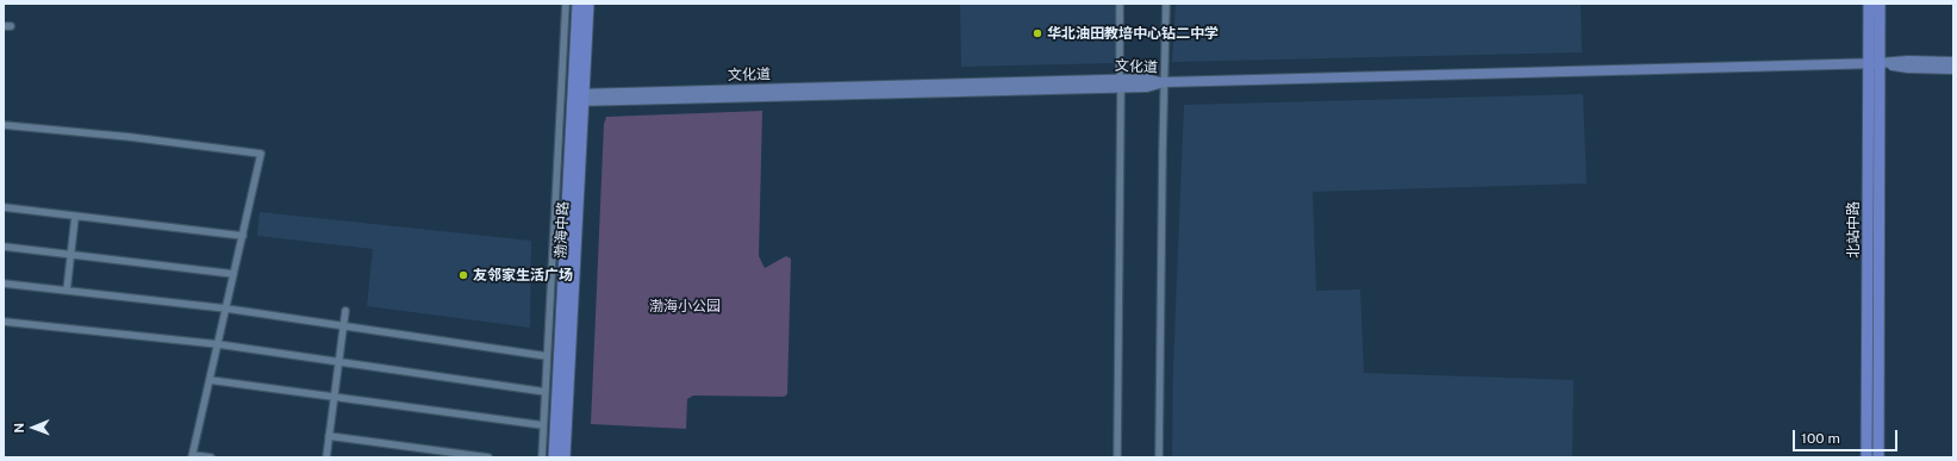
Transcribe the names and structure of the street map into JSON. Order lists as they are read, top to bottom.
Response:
{
  "streets": {
    "main road": ["渤海中路", "北站中路"],
    "street": ["文化道"]
  },
  "crossings": [
    ["文化道", "渤海中路"],
    ["文化道", "北站中路"]
  ],
  "parks": ["渤海小公园"],
  "places": ["华北油田教培中心钻二中学", "友邻家生活广场"],
  "scale_bar": "100 m",
  "north": "left"
}
